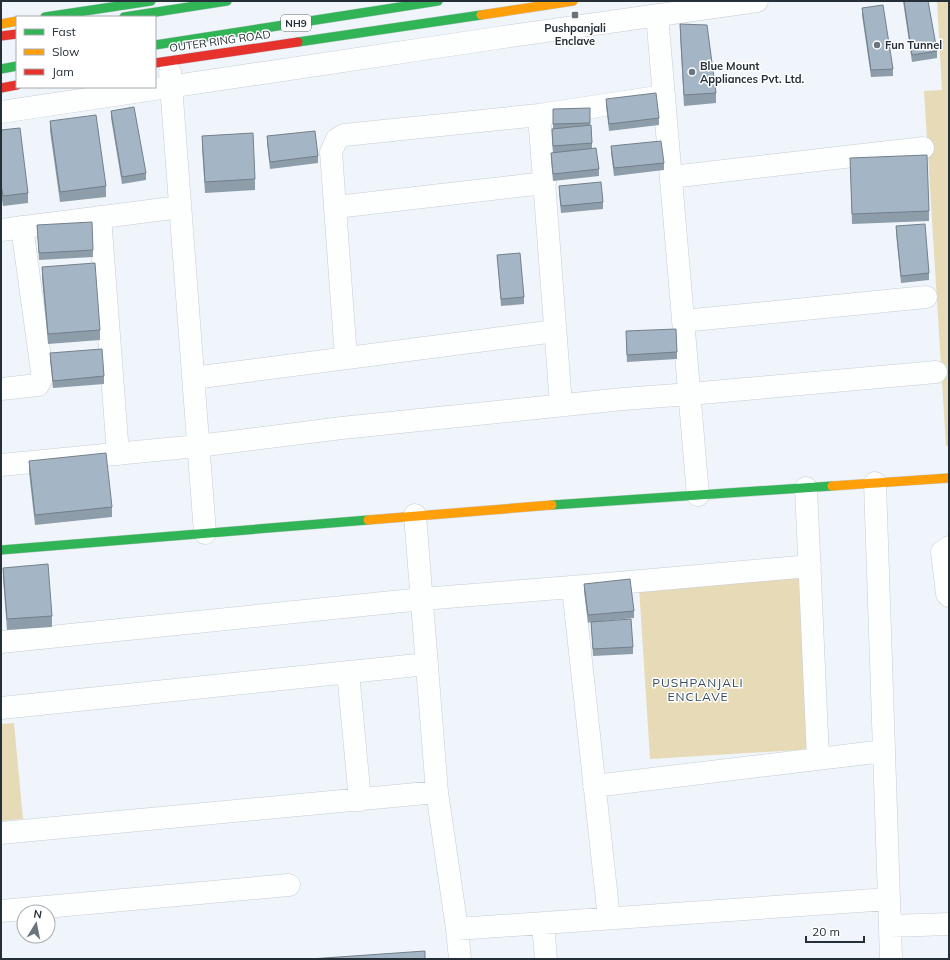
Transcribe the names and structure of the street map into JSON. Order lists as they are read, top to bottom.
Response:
{
  "streets": {
    "main road": ["NH9", "OUTER RING ROAD"]
  },
  "crossings": [
    ["NH9", "OUTER RING ROAD"]
  ],
  "districts": ["PUSHPANJALI ENCLAVE"],
  "places": {
    "transit": ["Pushpanjali Enclave"],
    "other": ["Fun Tunnel", "Blue Mount Appliances Pvt. Ltd."]
  },
  "legend": ["Fast", "Slow", "Jam"],
  "scale_bar": "20 m",
  "north": "top"
}
